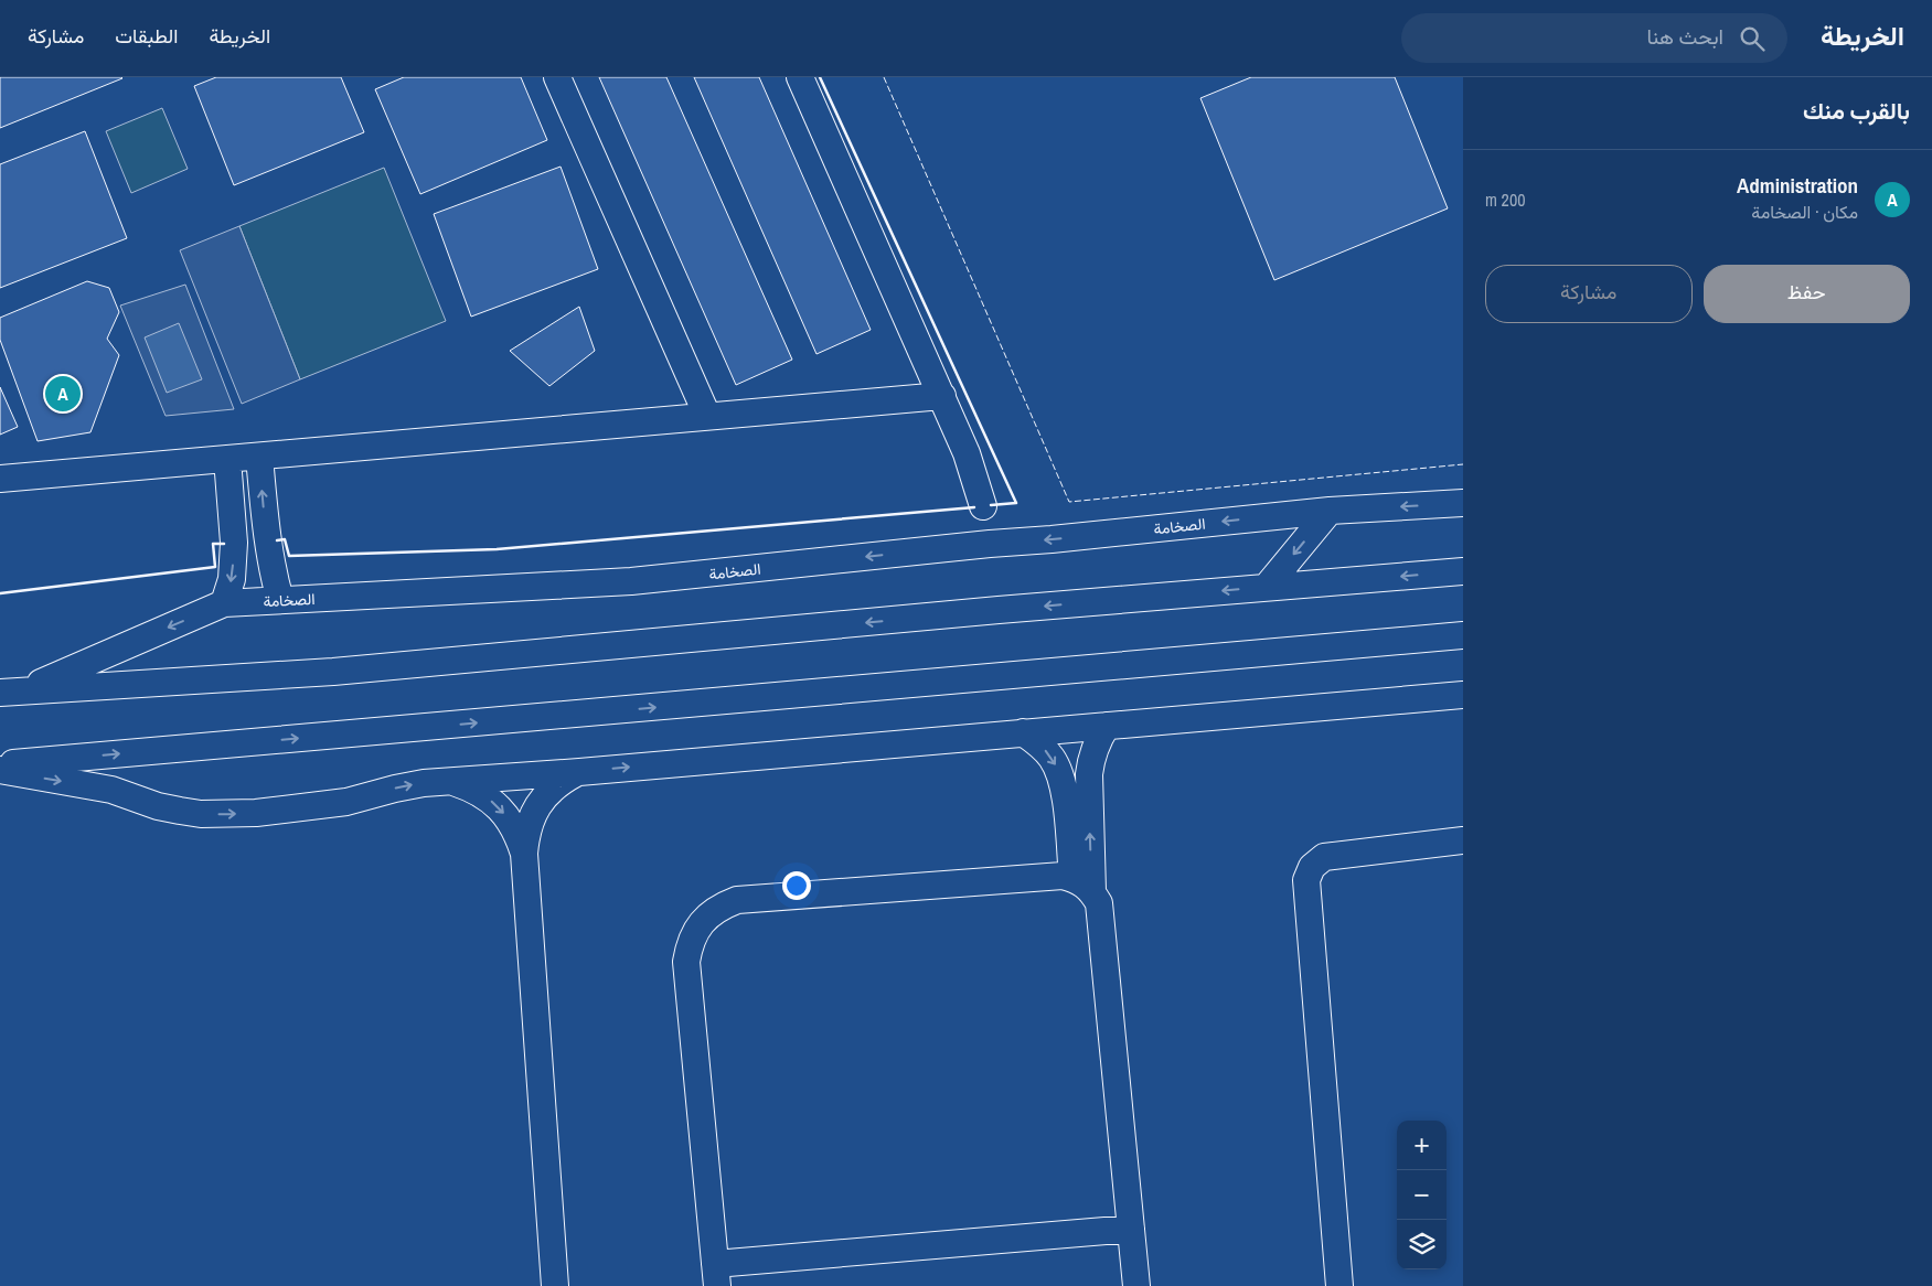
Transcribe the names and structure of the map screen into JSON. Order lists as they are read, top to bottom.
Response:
{
  "streets": {
    "street": ["الصخامة"]
  },
  "page": {
    "header": "الخريطة",
    "search": "ابحث هنا",
    "nav": ["الخريطة", "الطبقات", "مشاركة"],
    "heading": "بالقرب منك",
    "list": [
      {
        "mark": "A",
        "name": "Administration",
        "note": "مكان · الصخامة",
        "value": "200 m"
      }
    ],
    "buttons": ["حفظ", "مشاركة"],
    "pins": "A",
    "map_buttons": ["+", "−"]
  }
}
